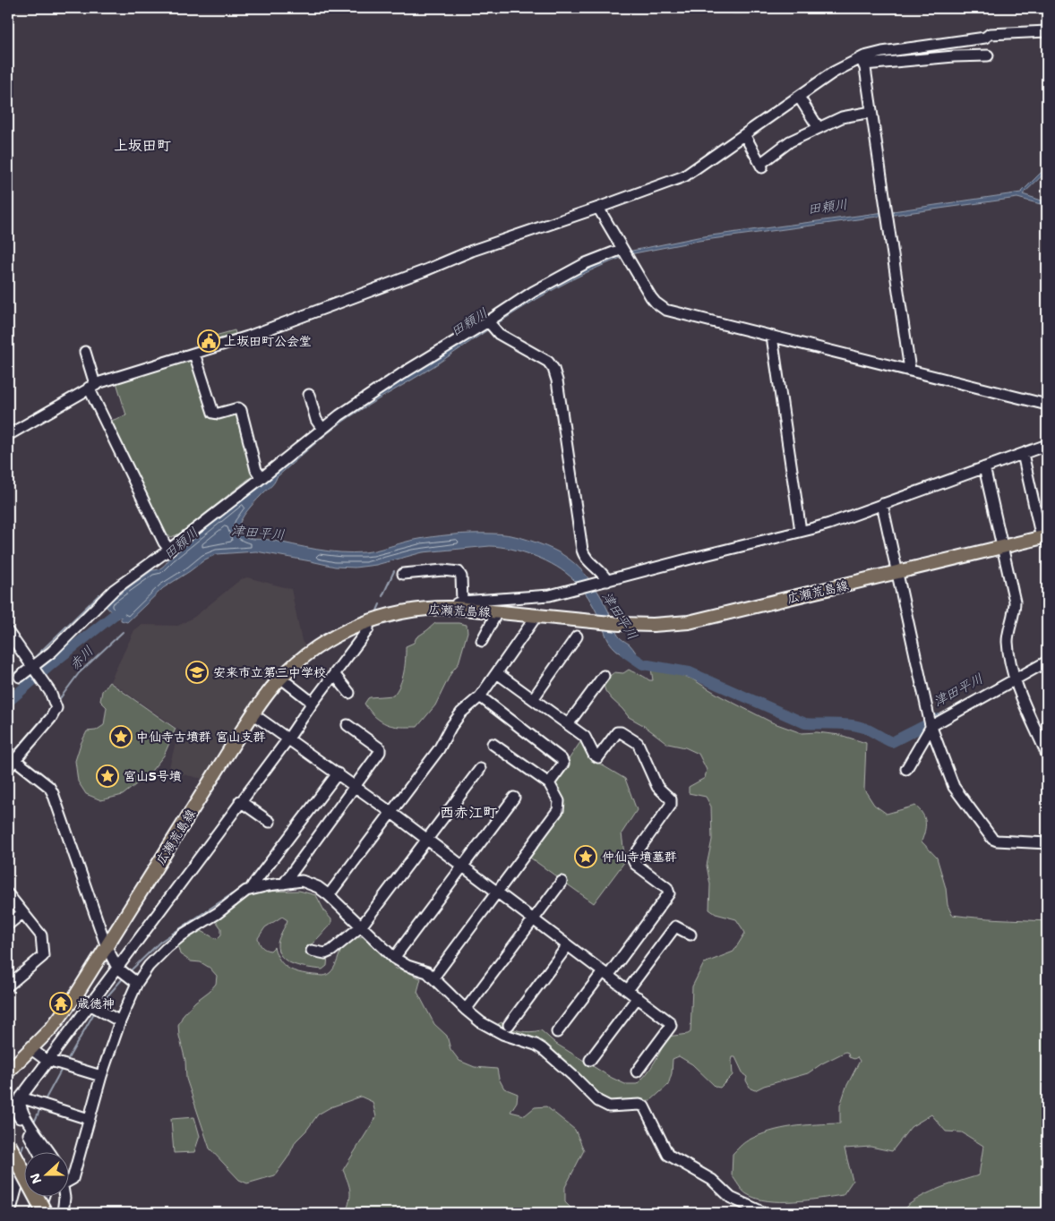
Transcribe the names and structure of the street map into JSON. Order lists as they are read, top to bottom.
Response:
{
  "streets": {
    "main road": ["広瀬荒島線"]
  },
  "districts": ["上坂田町", "西赤江町"],
  "water": ["田頼川", "津田平川", "赤川"],
  "places": {
    "public building": ["上坂田町公会堂"],
    "school or university": ["安来市立第三中学校"],
    "place": ["中仙寺古墳群 宮山支群", "宮山5号墳", "仲仙寺墳墓群"],
    "temple": ["歳徳神"]
  },
  "north": "left"
}
